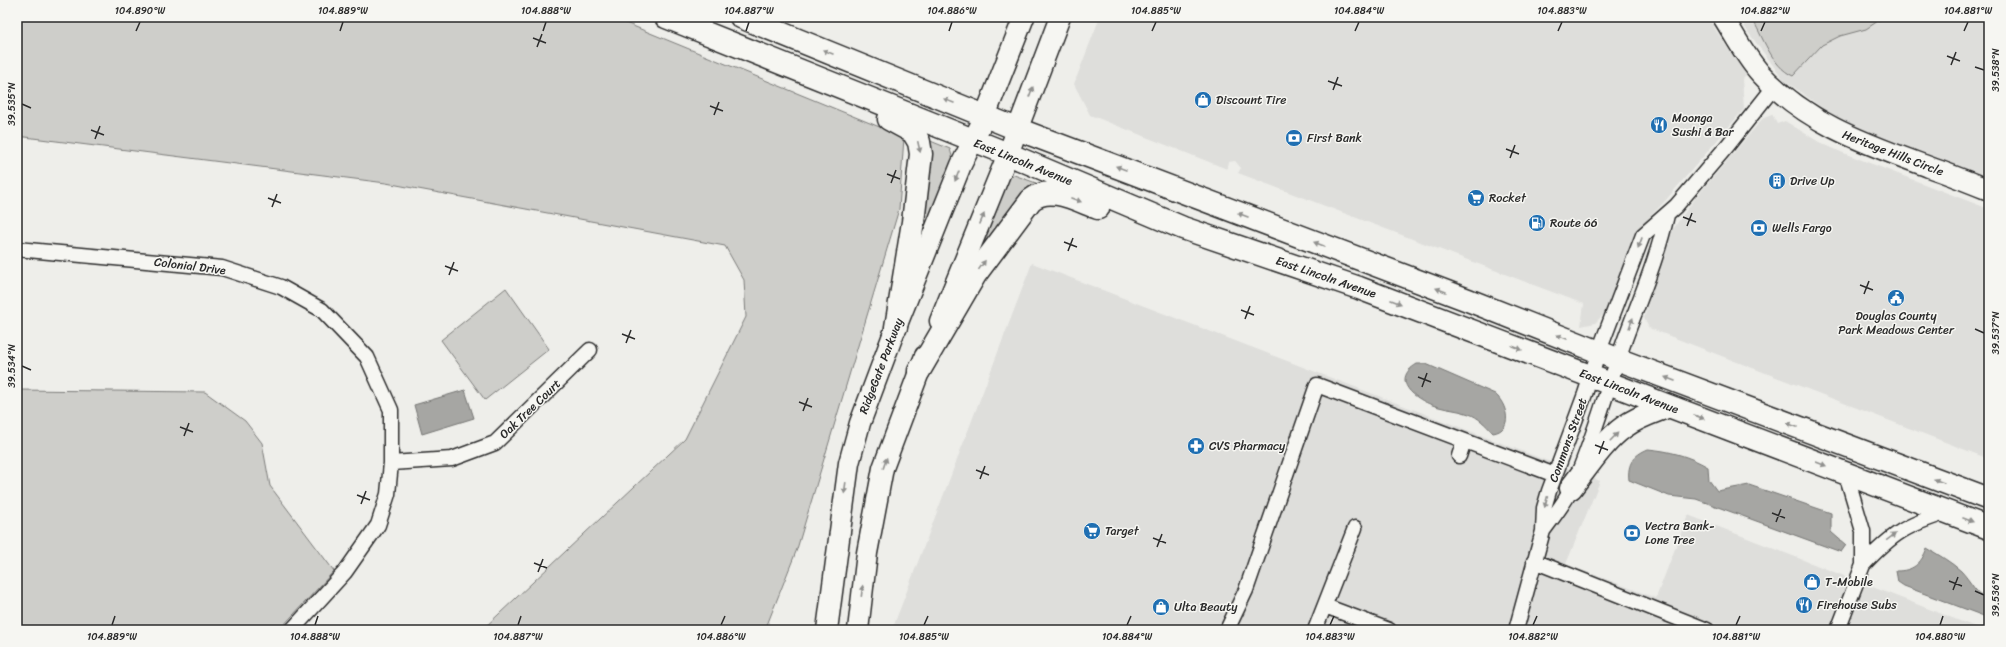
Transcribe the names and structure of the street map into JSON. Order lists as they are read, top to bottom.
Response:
{
  "streets": {
    "main road": ["Heritage Hills Circle", "East Lincoln Avenue", "RidgeGate Parkway"],
    "street": ["Colonial Drive", "Oak Tree Court", "Commons Street"]
  },
  "crossings": [
    ["East Lincoln Avenue", "RidgeGate Parkway"],
    ["East Lincoln Avenue", "Commons Street"],
    ["Colonial Drive", "Oak Tree Court"]
  ],
  "places": {
    "shop": ["Discount Tire", "T-Mobile", "Ulta Beauty"],
    "restaurant": ["Moonga Sushi & Bar", "Firehouse Subs"],
    "bank": ["First Bank", "Wells Fargo", "Vectra Bank- Lone Tree"],
    "building": ["Drive Up"],
    "supermarket": ["Rocket", "Target"],
    "fuel station": ["Route 66"],
    "public building": ["Douglas County Park Meadows Center"],
    "pharmacy": ["CVS Pharmacy"]
  },
  "coordinates": [
    "104.890°W",
    "104.889°W",
    "104.888°W",
    "104.887°W",
    "104.886°W",
    "104.885°W",
    "104.884°W",
    "104.883°W",
    "104.882°W",
    "104.881°W",
    "39.538°N",
    "39.535°N",
    "39.537°N",
    "39.534°N",
    "39.536°N",
    "104.880°W"
  ]
}
